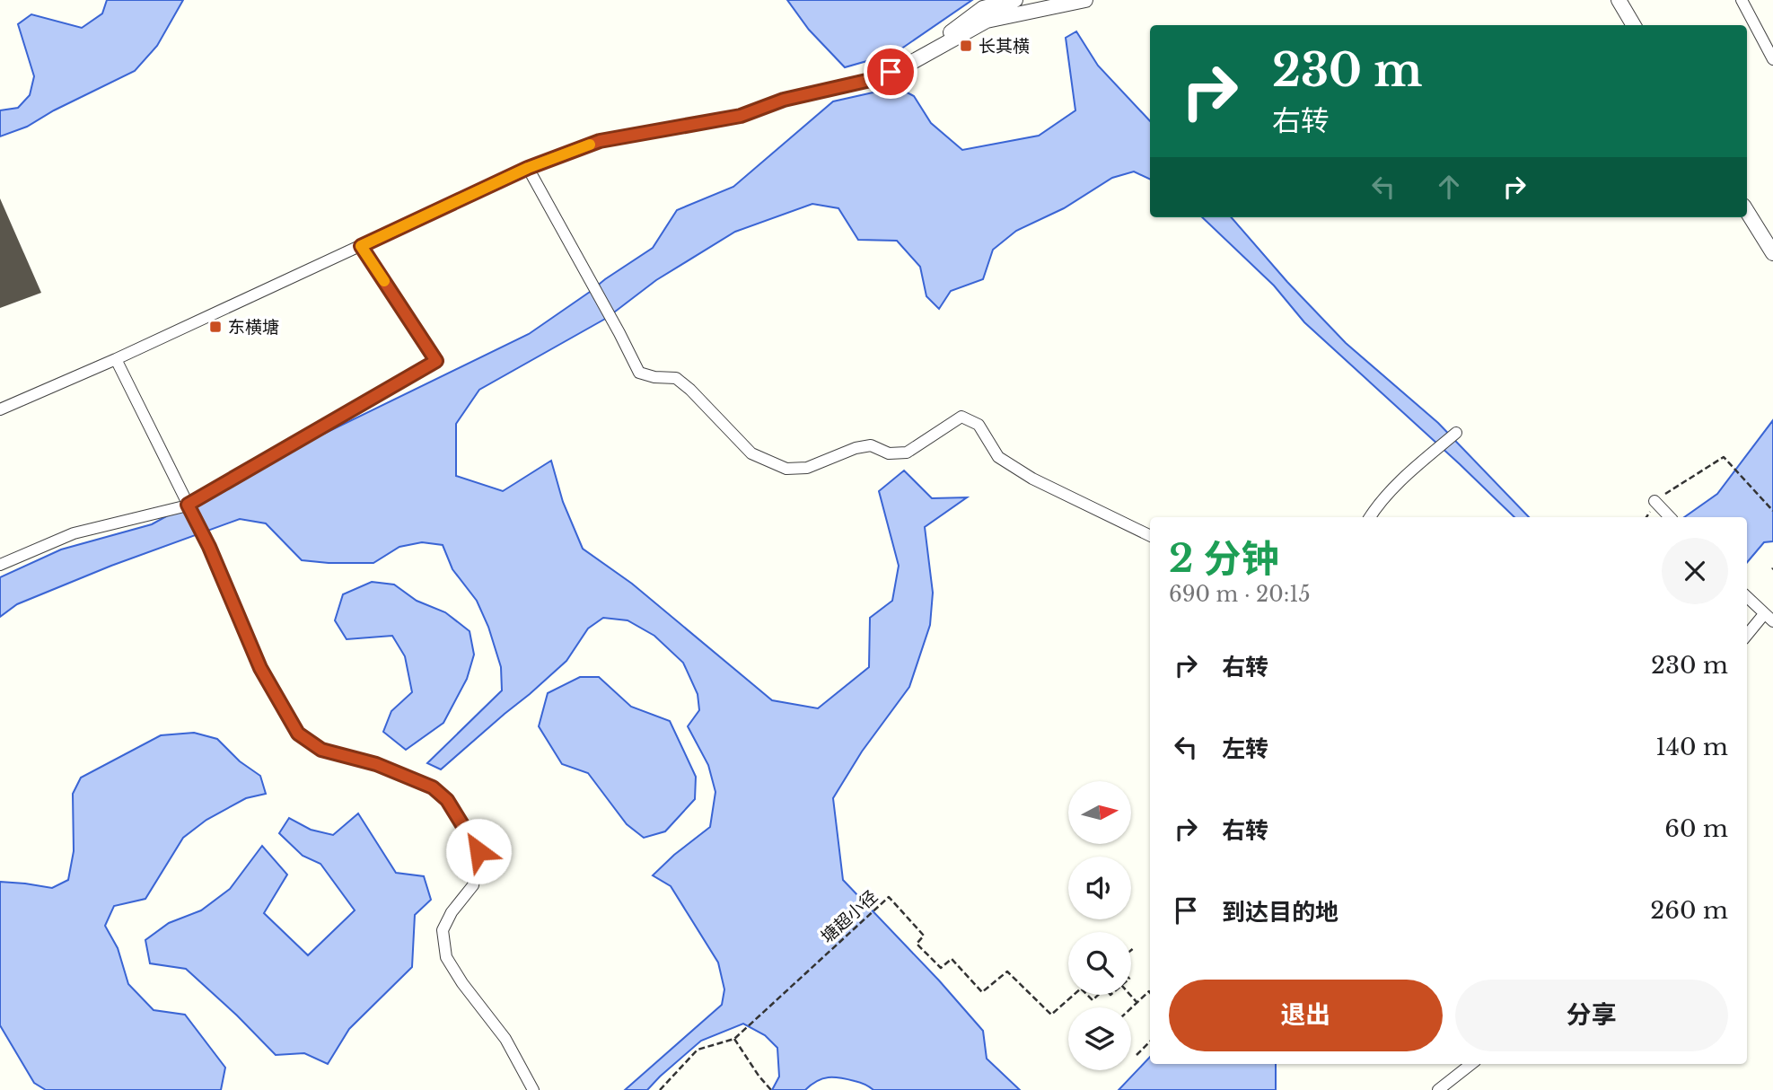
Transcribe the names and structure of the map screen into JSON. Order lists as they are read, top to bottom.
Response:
{
  "streets": {
    "path": ["塘超小径"]
  },
  "places": {
    "transit": ["长其横", "东横塘"]
  },
  "north": "right",
  "page": {
    "turn": ["230 m", "右转"],
    "heading": ["2 分钟", "690 m · 20:15"],
    "list": [
      {
        "name": "右转",
        "value": "230 m"
      },
      {
        "name": "左转",
        "value": "140 m"
      },
      {
        "name": "右转",
        "value": "60 m"
      },
      {
        "name": "到达目的地",
        "value": "260 m"
      }
    ],
    "buttons": ["退出", "分享"]
  }
}
